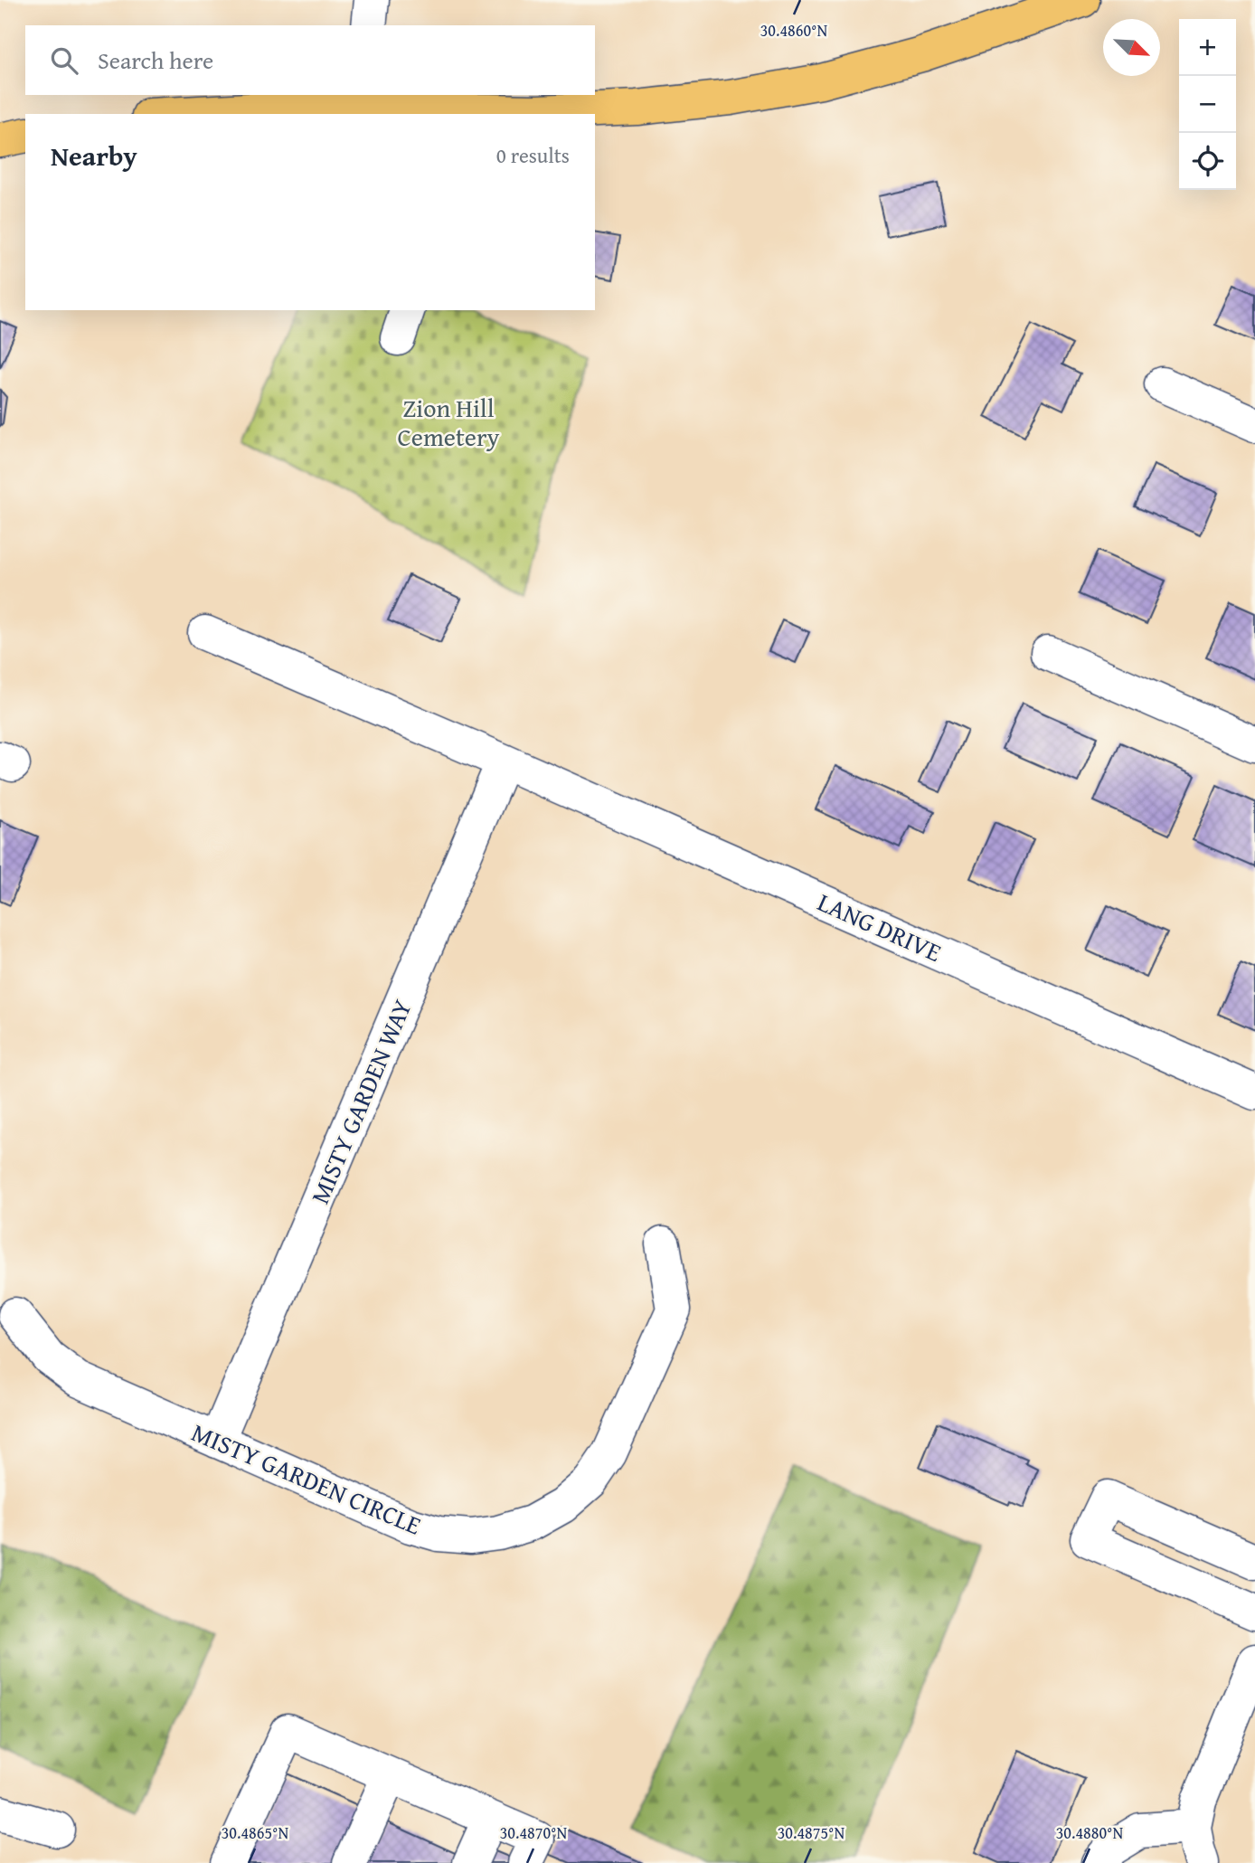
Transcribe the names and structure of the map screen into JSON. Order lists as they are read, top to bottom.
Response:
{
  "streets": {
    "street": ["LANG DRIVE", "MISTY GARDEN WAY", "MISTY GARDEN CIRCLE"]
  },
  "crossings": [
    ["LANG DRIVE", "MISTY GARDEN WAY"],
    ["MISTY GARDEN WAY", "MISTY GARDEN CIRCLE"]
  ],
  "parks": ["Zion Hill Cemetery"],
  "north": "bottom right",
  "page": {
    "map_buttons": ["+", "−"],
    "search": "Search here",
    "heading": ["Nearby", "0 results"]
  },
  "coordinates": [
    "30.4860°N",
    "30.4865°N",
    "30.4870°N",
    "30.4875°N",
    "30.4880°N"
  ]
}
